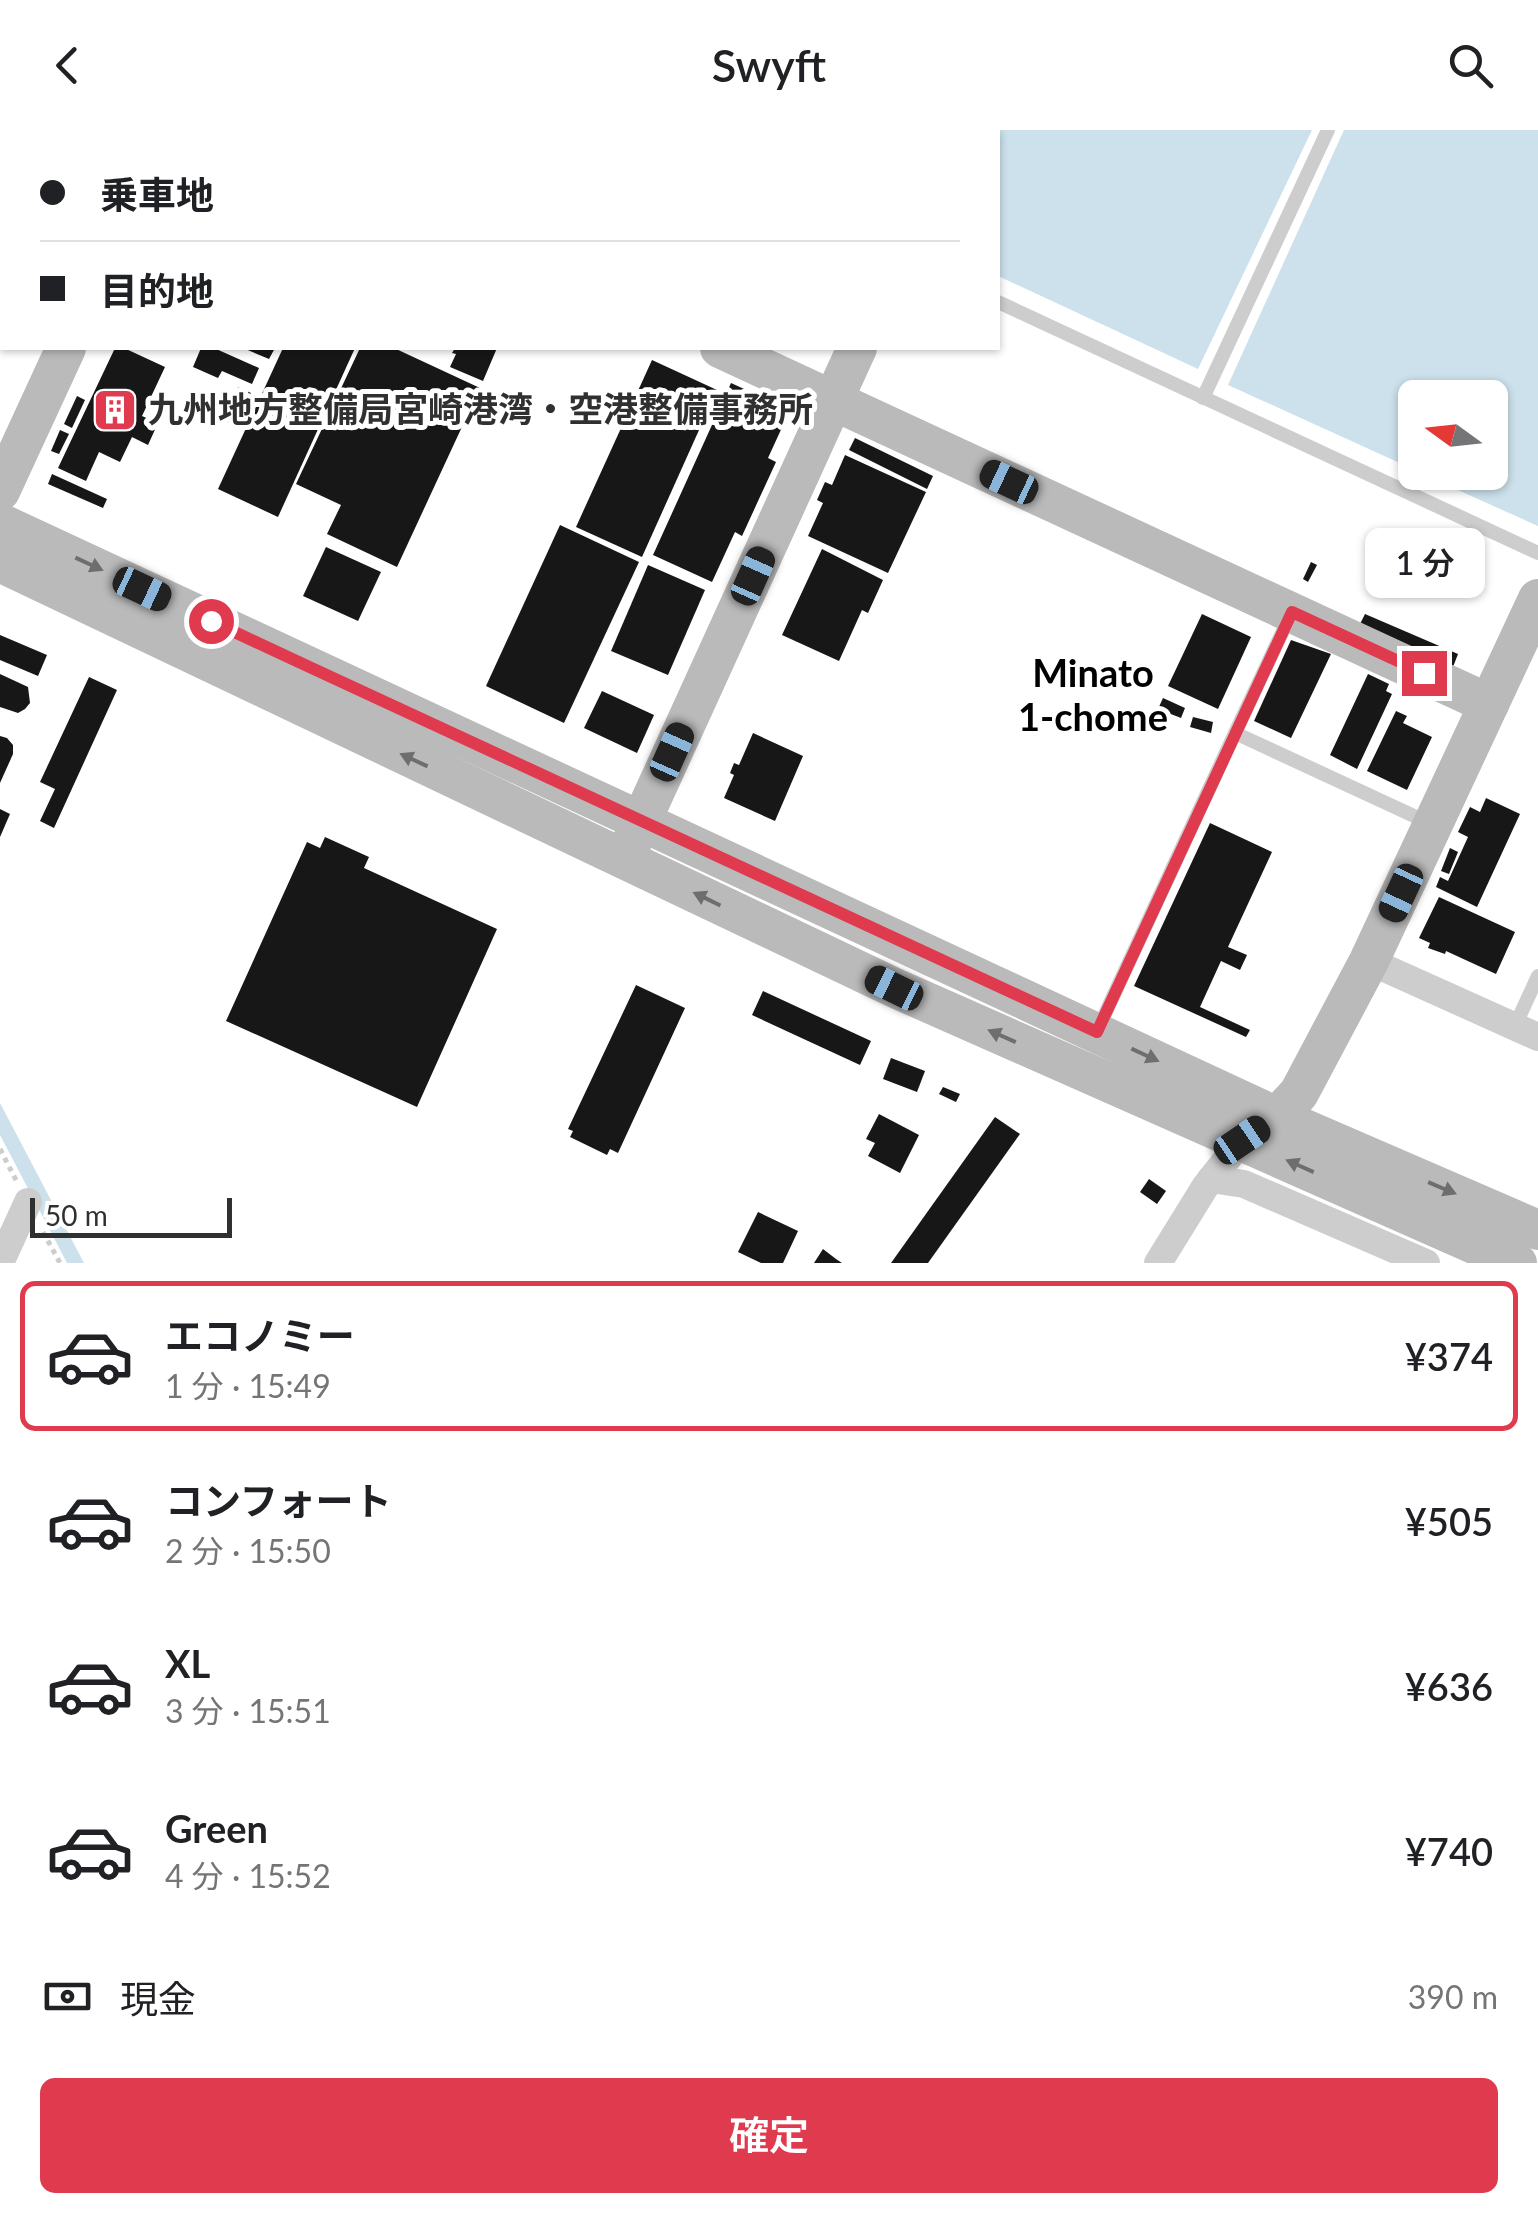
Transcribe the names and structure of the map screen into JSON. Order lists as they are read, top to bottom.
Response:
{
  "districts": ["Minato 1-chome"],
  "places": {
    "building": ["九州地方整備局宮崎港湾・空港整備事務所"]
  },
  "scale_bar": "50 m",
  "north": "left",
  "page": {
    "header": "Swyft",
    "banner": ["乗車地", "目的地"],
    "bubble": "1 分",
    "scale": "50 m",
    "list": [
      {
        "name": "エコノミー",
        "note": "1 分 · 15:49",
        "value": "¥374"
      },
      {
        "name": "コンフォート",
        "note": "2 分 · 15:50",
        "value": "¥505"
      },
      {
        "name": "XL",
        "note": "3 分 · 15:51",
        "value": "¥636"
      },
      {
        "name": "Green",
        "note": "4 分 · 15:52",
        "value": "¥740"
      }
    ],
    "pay": ["現金", "390 m"],
    "buttons": "確定"
  }
}
